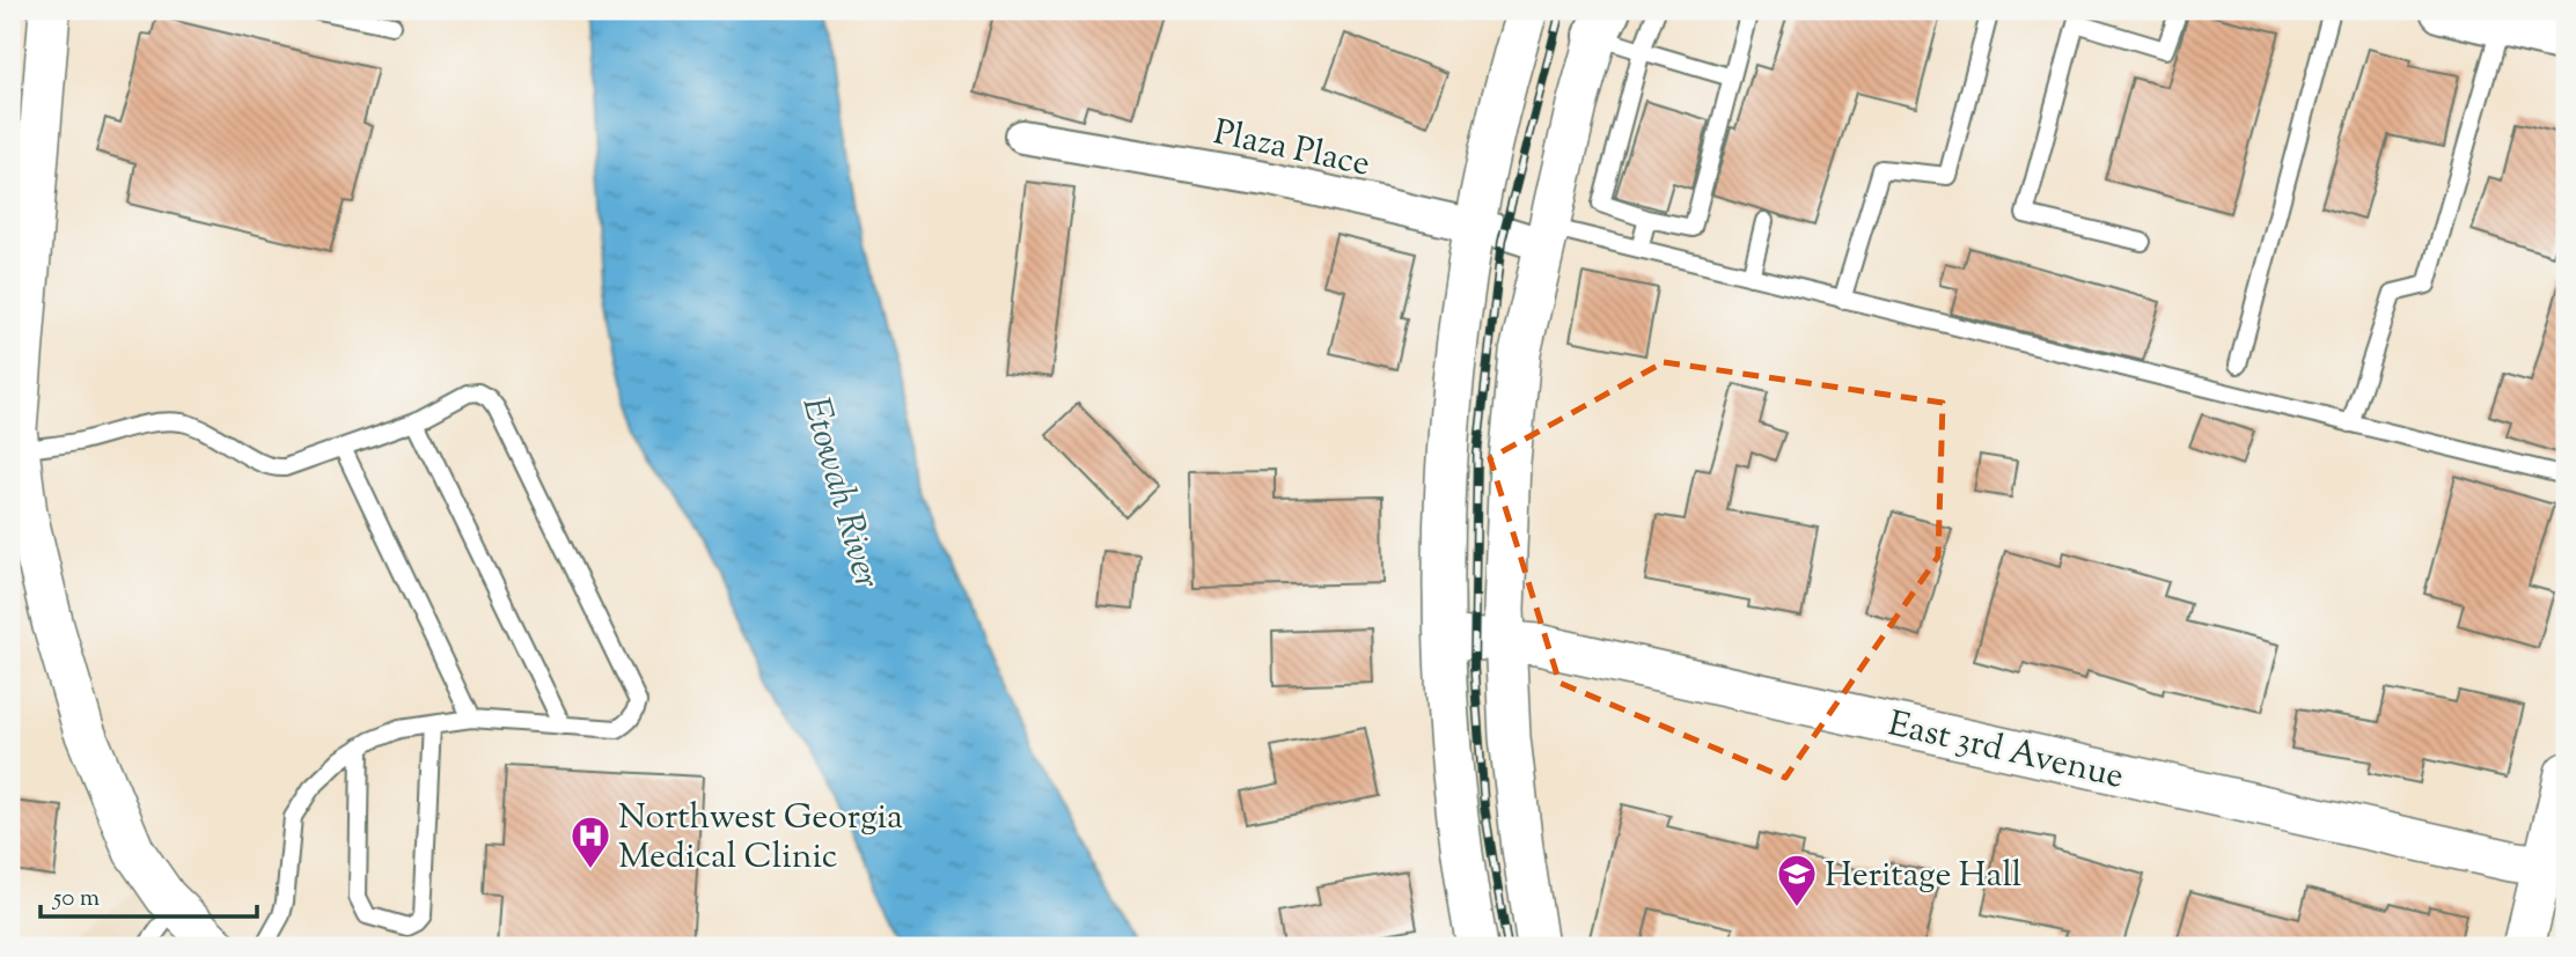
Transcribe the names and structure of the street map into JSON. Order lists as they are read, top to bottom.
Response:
{
  "streets": {
    "street": ["Plaza Place", "East 3rd Avenue"]
  },
  "water": ["Etowah River"],
  "places": {
    "hospital": ["Northwest Georgia Medical Clinic"],
    "school or university": ["Heritage Hall"]
  },
  "scale_bar": "50 m"
}
